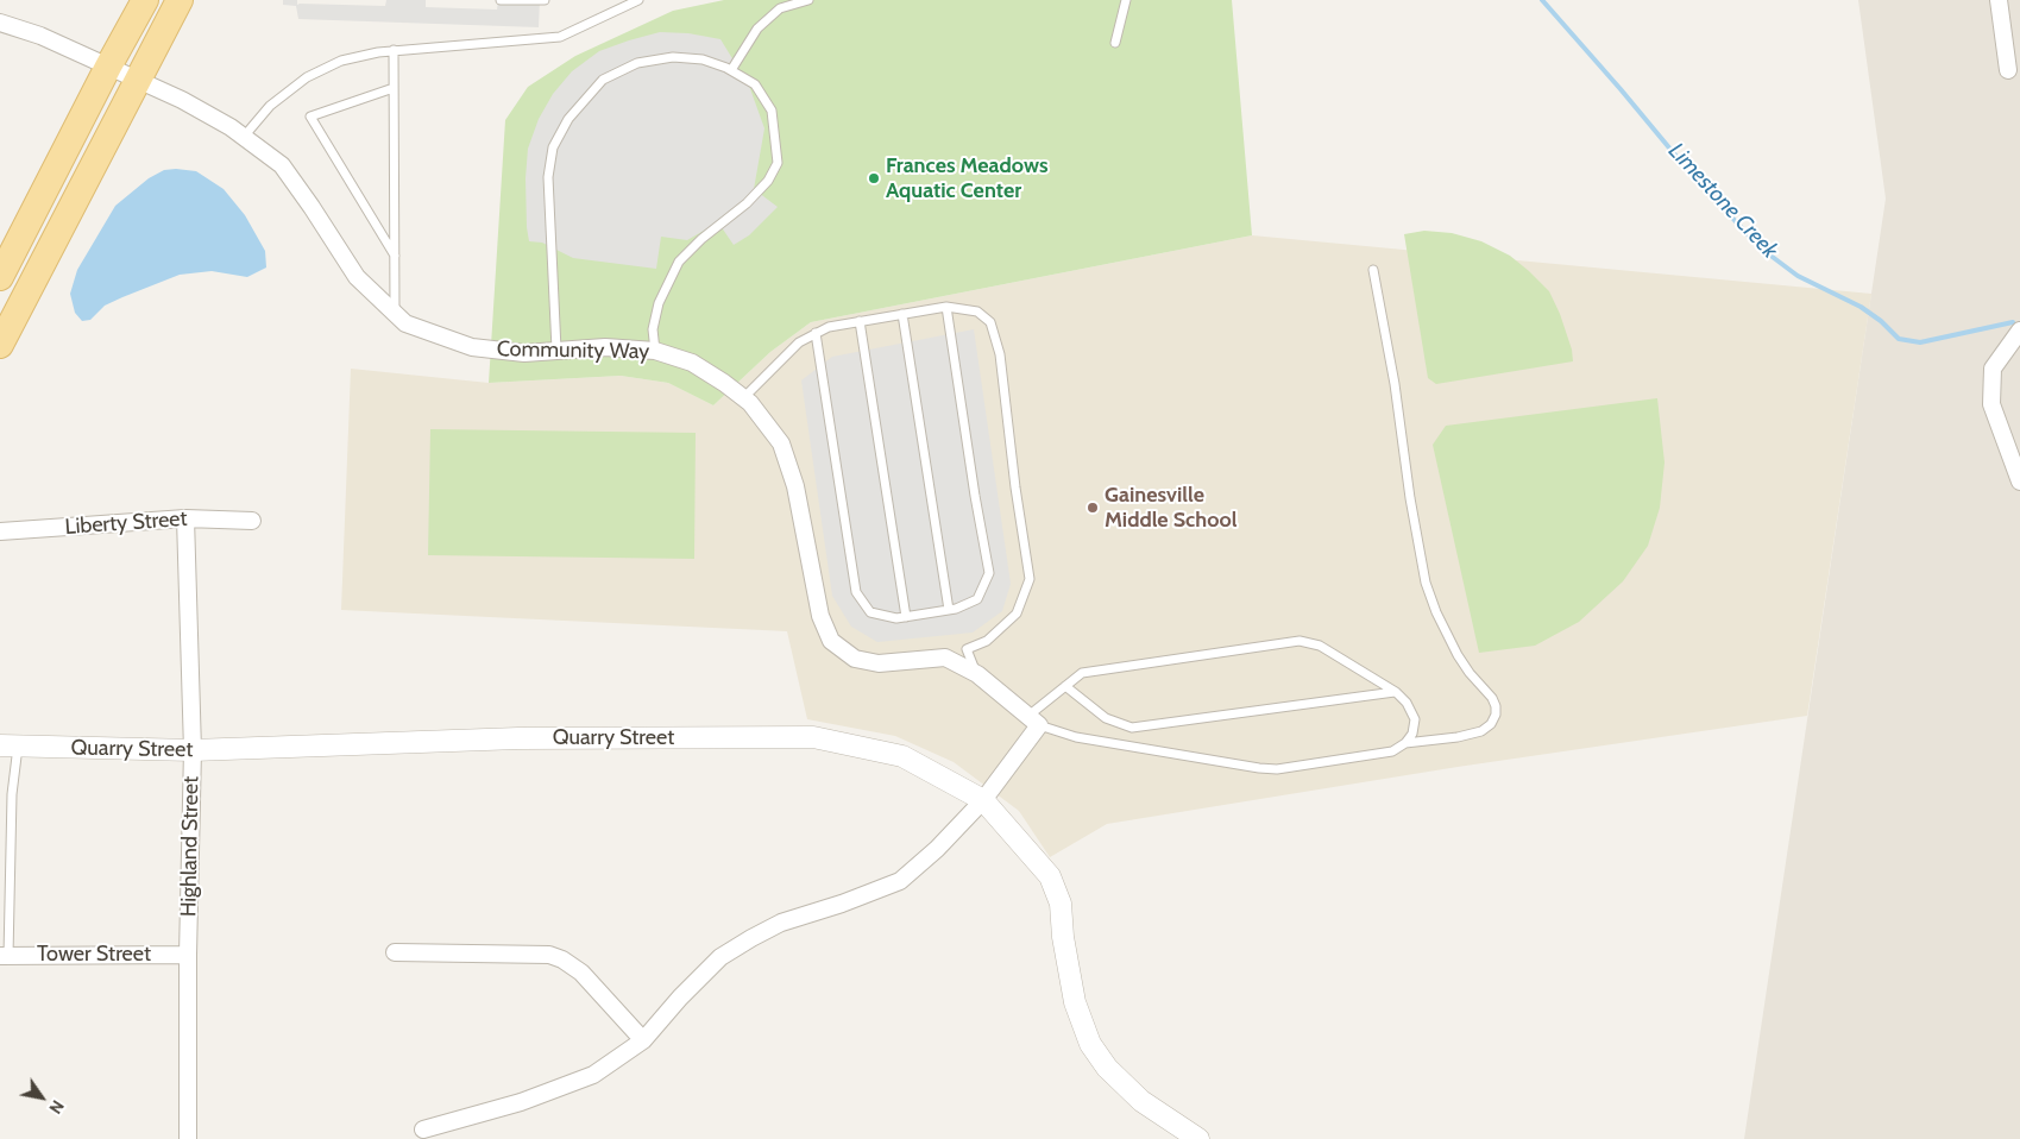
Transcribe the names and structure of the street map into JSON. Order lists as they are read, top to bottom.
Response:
{
  "streets": {
    "street": [
      "Community Way",
      "Liberty Street",
      "Quarry Street",
      "Highland Street",
      "Tower Street"
    ]
  },
  "crossings": [
    ["Liberty Street", "Highland Street"],
    ["Quarry Street", "Highland Street"],
    ["Highland Street", "Tower Street"]
  ],
  "water": ["Limestone Creek"],
  "places": ["Frances Meadows Aquatic Center", "Gainesville Middle School"],
  "north": "bottom right"
}
